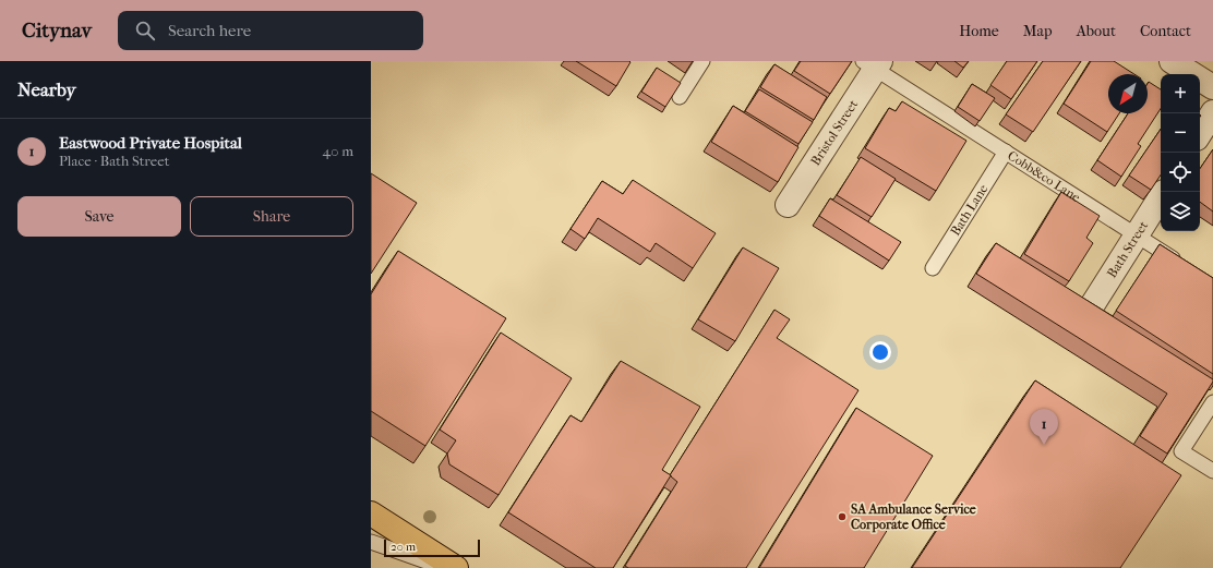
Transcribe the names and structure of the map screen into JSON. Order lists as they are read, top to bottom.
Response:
{
  "streets": {
    "street": ["Bristol Street", "Bath Street"],
    "lane": ["Cobb&co Lane", "Bath Lane"]
  },
  "crossings": [
    ["Bristol Street", "Cobb&co Lane"],
    ["Cobb&co Lane", "Bath Lane"],
    ["Cobb&co Lane", "Bath Street"]
  ],
  "places": ["SA Ambulance Service Corporate Office"],
  "scale_bar": "20 m",
  "north": "bottom left",
  "page": {
    "header": "Citynav",
    "search": "Search here",
    "nav": [
      "Home",
      "Map",
      "About",
      "Contact"
    ],
    "heading": "Nearby",
    "map_buttons": ["+", "−"],
    "list": [
      {
        "mark": "1",
        "name": "Eastwood Private Hospital",
        "note": "Place · Bath Street",
        "value": "40 m"
      }
    ],
    "buttons": ["Save", "Share"],
    "pins": "1",
    "scale": "20 m"
  }
}
